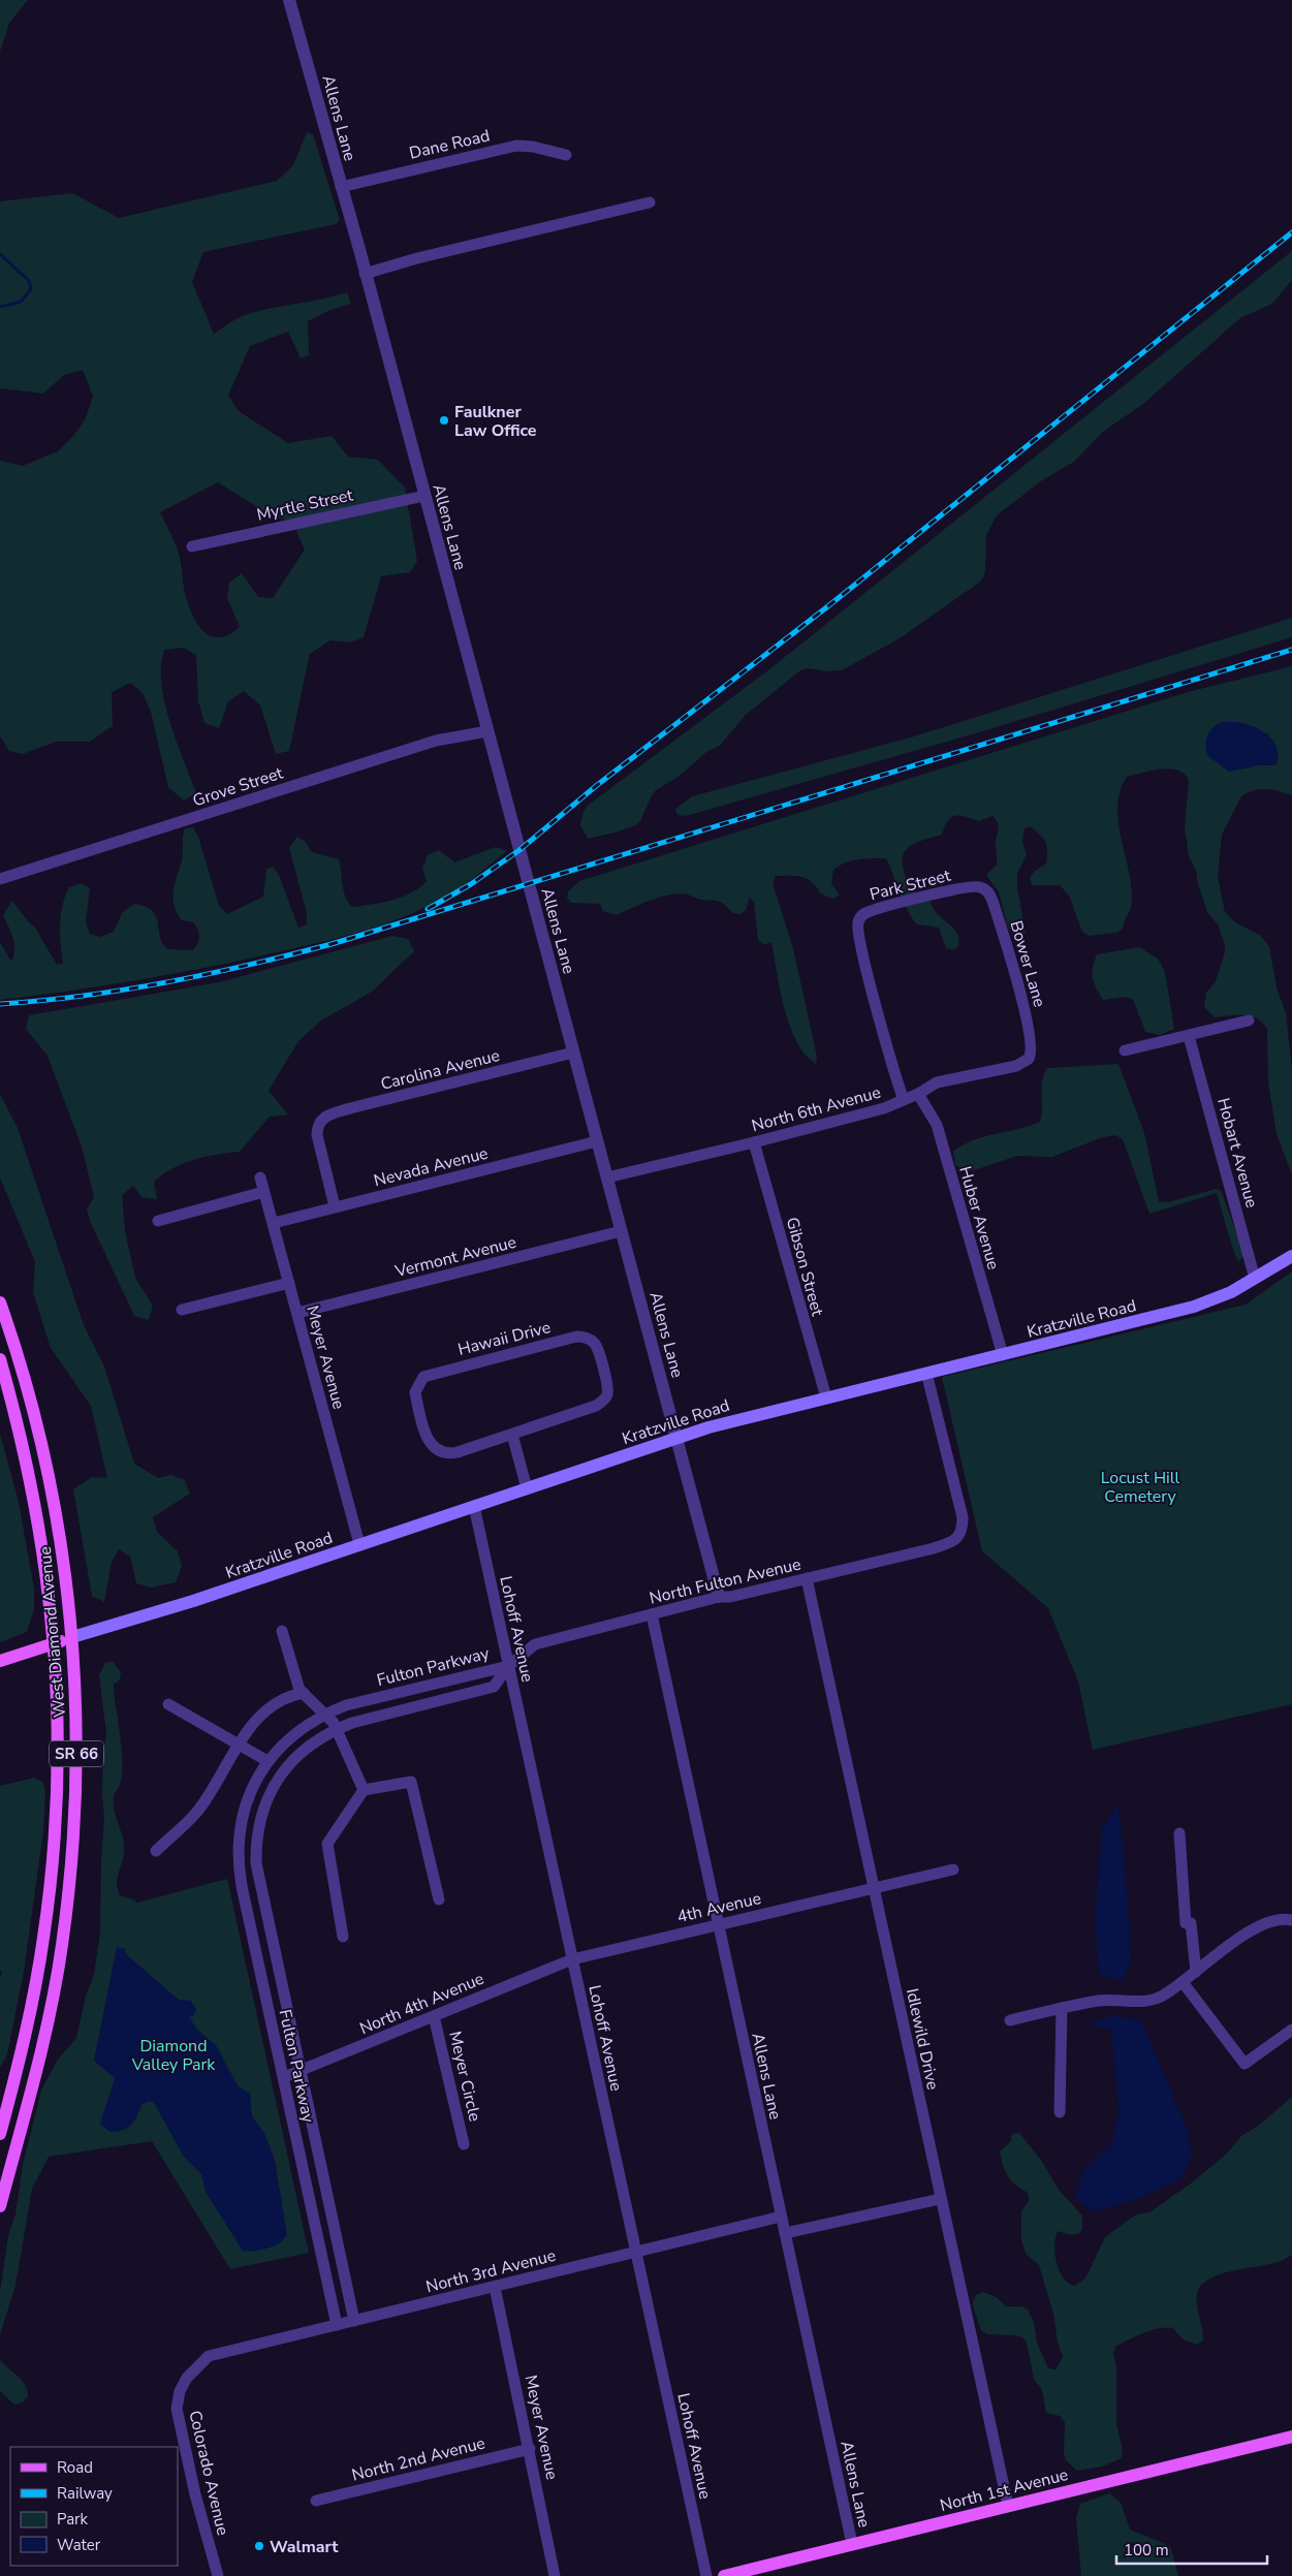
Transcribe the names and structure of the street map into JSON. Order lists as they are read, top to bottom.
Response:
{
  "streets": {
    "main road": [
      "Kratzville Road",
      "West Diamond Avenue",
      "SR 66",
      "North 1st Avenue"
    ],
    "street": [
      "Allens Lane",
      "Dane Road",
      "Myrtle Street",
      "Grove Street",
      "Park Street",
      "Bower Lane",
      "Carolina Avenue",
      "North 6th Avenue",
      "Hobart Avenue",
      "Nevada Avenue",
      "Huber Avenue",
      "Vermont Avenue",
      "Gibson Street",
      "Hawaii Drive",
      "Meyer Avenue",
      "North Fulton Avenue",
      "Lohoff Avenue",
      "Fulton Parkway",
      "4th Avenue",
      "North 4th Avenue",
      "Idlewild Drive",
      "Meyer Circle",
      "North 3rd Avenue",
      "North 2nd Avenue",
      "Colorado Avenue"
    ]
  },
  "crossings": [
    ["Allens Lane", "Dane Road"],
    ["Allens Lane", "Myrtle Street"],
    ["Allens Lane", "Grove Street"],
    ["Allens Lane", "Carolina Avenue"],
    ["Allens Lane", "North 6th Avenue"],
    ["Allens Lane", "Nevada Avenue"],
    ["Allens Lane", "Vermont Avenue"],
    ["Allens Lane", "Kratzville Road"],
    ["Allens Lane", "North Fulton Avenue"],
    ["Allens Lane", "4th Avenue"],
    ["Allens Lane", "North 3rd Avenue"],
    ["Allens Lane", "North 1st Avenue"],
    ["Park Street", "Bower Lane"],
    ["Park Street", "North 6th Avenue"],
    ["Bower Lane", "North 6th Avenue"],
    ["Carolina Avenue", "Nevada Avenue"],
    ["North 6th Avenue", "Huber Avenue"],
    ["North 6th Avenue", "Gibson Street"],
    ["Hobart Avenue", "Kratzville Road"],
    ["Nevada Avenue", "Meyer Avenue"],
    ["Huber Avenue", "Kratzville Road"],
    ["Vermont Avenue", "Meyer Avenue"],
    ["Gibson Street", "Kratzville Road"],
    ["Kratzville Road", "Meyer Avenue"],
    ["Kratzville Road", "North Fulton Avenue"],
    ["Kratzville Road", "Lohoff Avenue"],
    ["Kratzville Road", "West Diamond Avenue"],
    ["Meyer Avenue", "North 3rd Avenue"],
    ["Meyer Avenue", "North 2nd Avenue"],
    ["North Fulton Avenue", "Lohoff Avenue"],
    ["North Fulton Avenue", "Fulton Parkway"],
    ["North Fulton Avenue", "Idlewild Drive"],
    ["Lohoff Avenue", "Fulton Parkway"],
    ["Lohoff Avenue", "4th Avenue"],
    ["Lohoff Avenue", "North 4th Avenue"],
    ["Lohoff Avenue", "North 3rd Avenue"],
    ["Fulton Parkway", "North 4th Avenue"],
    ["Fulton Parkway", "North 3rd Avenue"],
    ["4th Avenue", "North 4th Avenue"],
    ["4th Avenue", "Idlewild Drive"],
    ["North 4th Avenue", "Meyer Circle"],
    ["Idlewild Drive", "North 1st Avenue"],
    ["North 3rd Avenue", "Colorado Avenue"]
  ],
  "parks": ["Locust Hill Cemetery", "Diamond Valley Park"],
  "places": ["Faulkner Law Office", "Walmart"],
  "legend": [
    "Road",
    "Railway",
    "Park",
    "Water"
  ],
  "scale_bar": "100 m"
}
